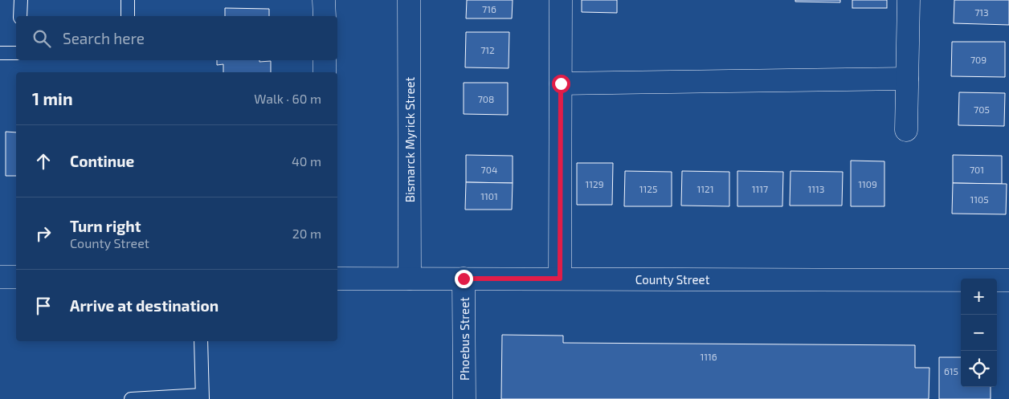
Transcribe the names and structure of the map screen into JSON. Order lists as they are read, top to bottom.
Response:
{
  "streets": {
    "street": ["Bismarck Myrick Street", "County Street", "Phoebus Street"]
  },
  "crossings": [
    ["Bismarck Myrick Street", "County Street"],
    ["County Street", "Phoebus Street"]
  ],
  "house_numbers": [
    "716",
    "713",
    "712",
    "709",
    "708",
    "705",
    "704",
    "701",
    "1129",
    "1109",
    "1125",
    "1121",
    "1117",
    "1113",
    "1101",
    "1105",
    "1116",
    "615"
  ],
  "page": {
    "search": "Search here",
    "heading": ["1 min", "Walk · 60 m"],
    "list": [
      ["Continue", "40 m"],
      ["Turn right", "County Street", "20 m"],
      "Arrive at destination"
    ],
    "map_buttons": ["+", "−"]
  }
}
